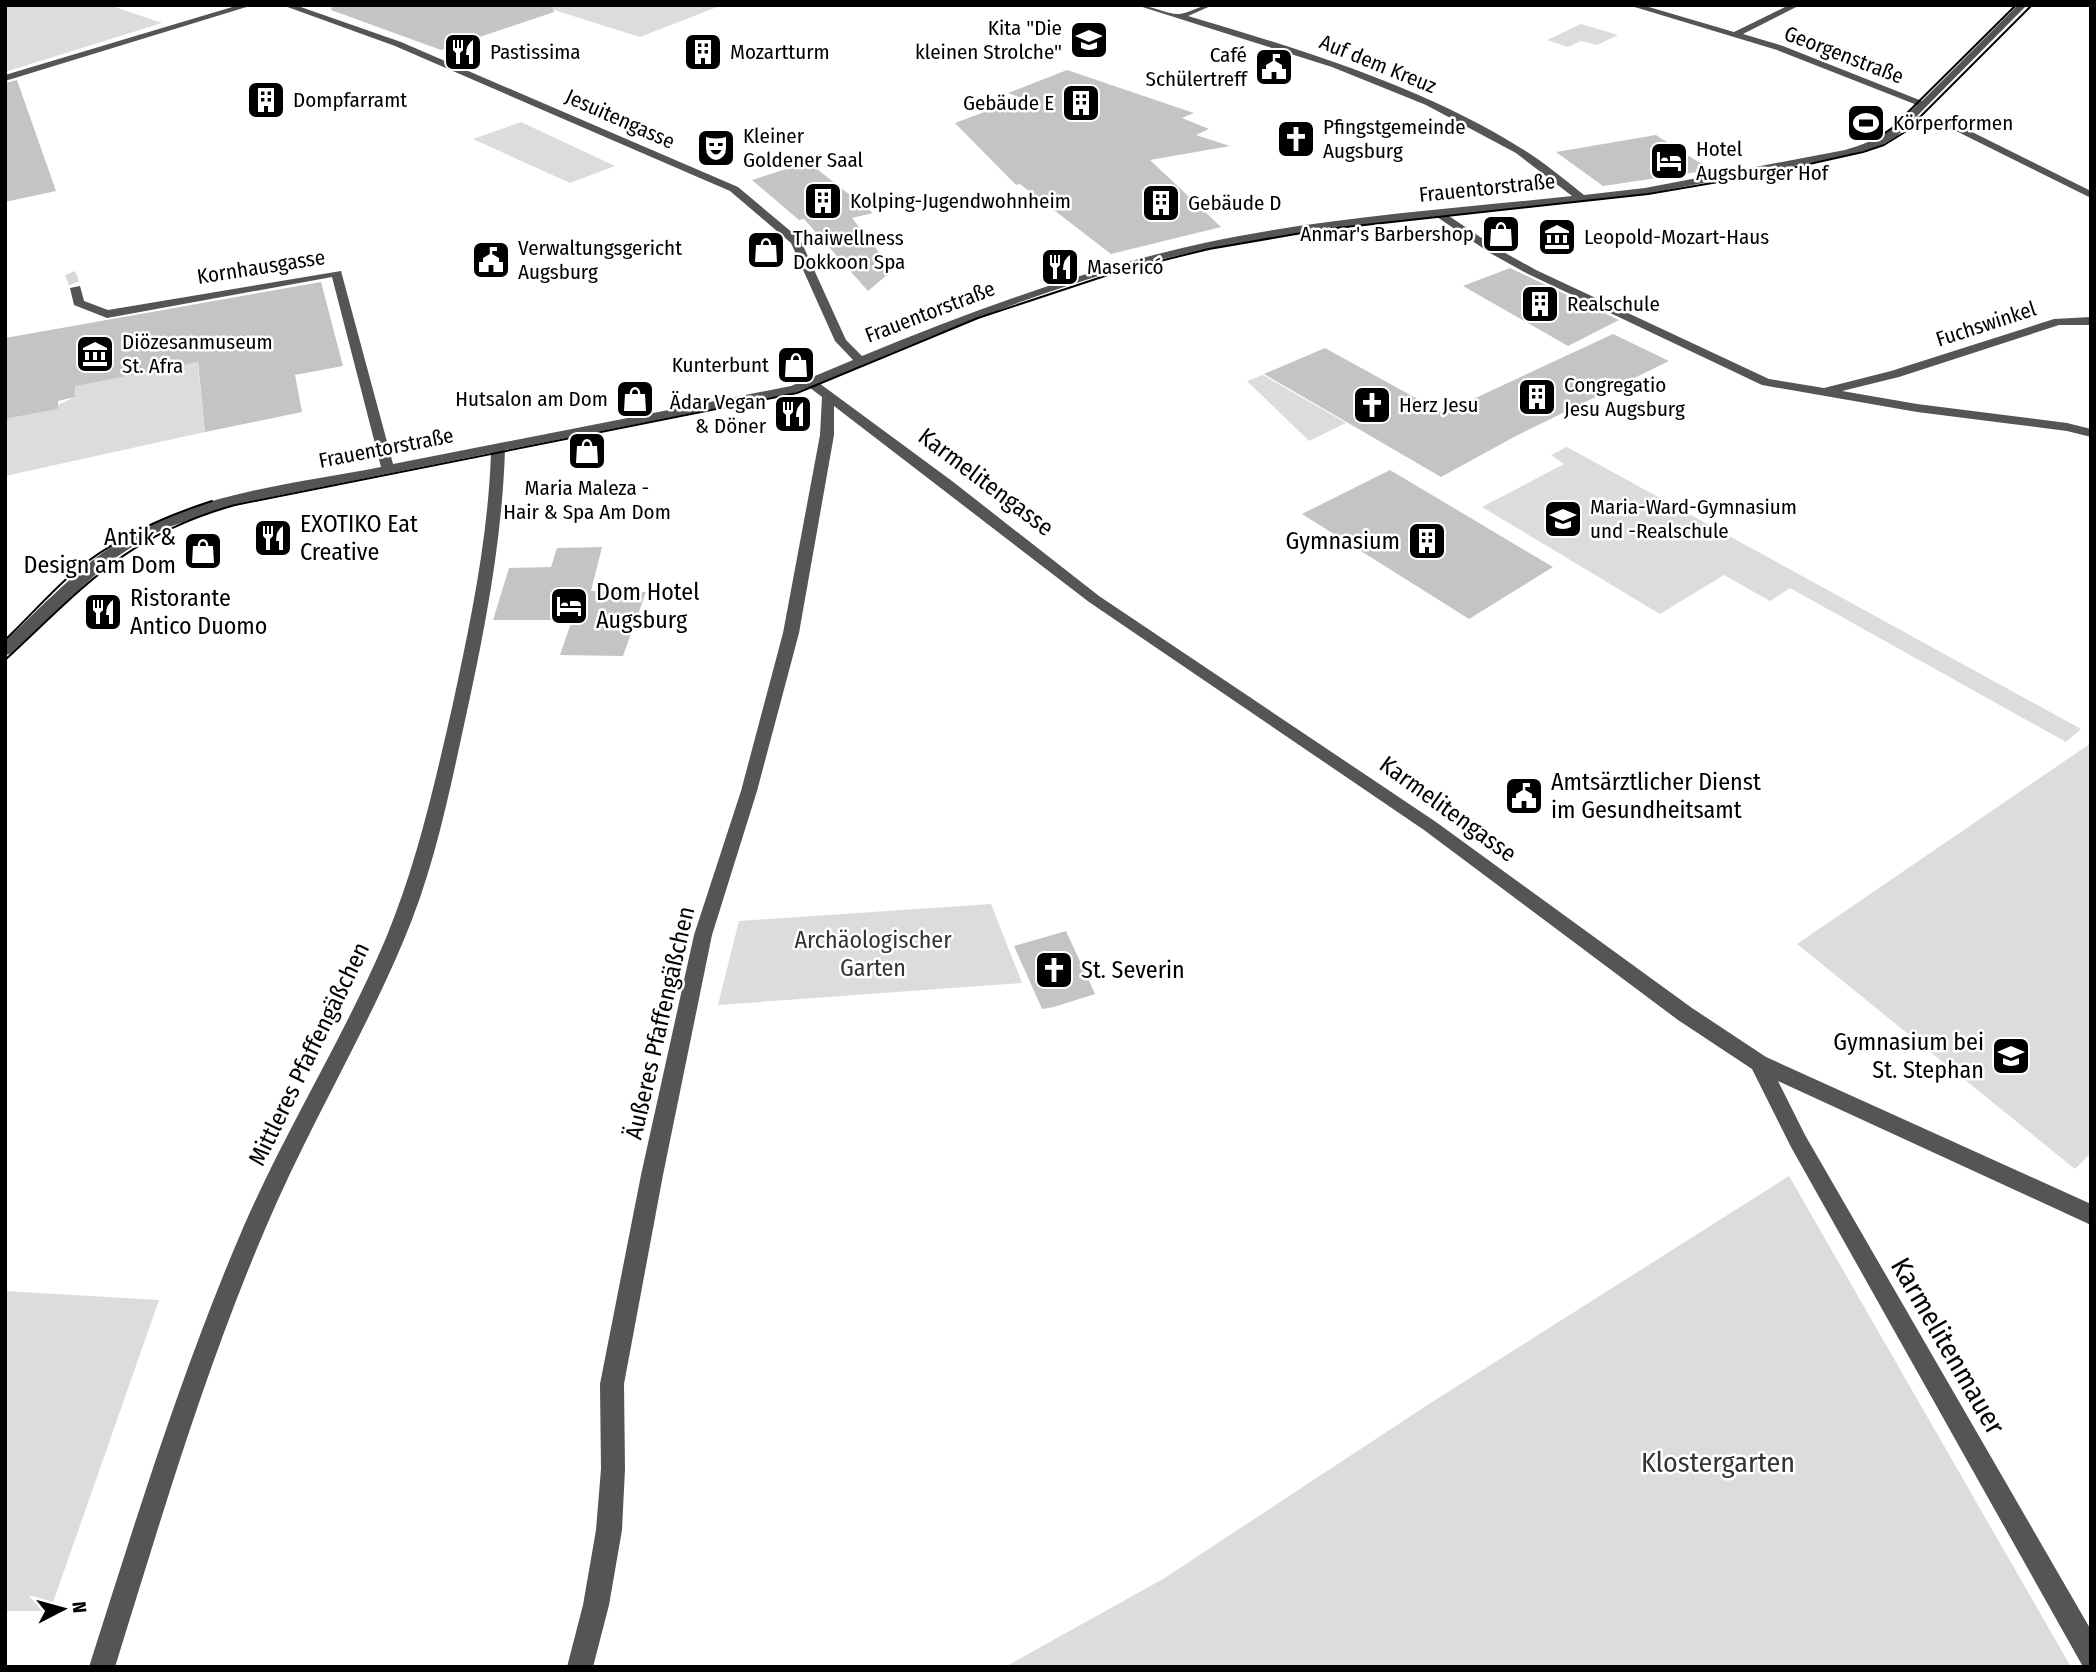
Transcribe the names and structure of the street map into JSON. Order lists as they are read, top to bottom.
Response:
{
  "streets": {
    "street": [
      "Georgenstraße",
      "Auf dem Kreuz",
      "Jesuitengasse",
      "Frauentorstraße",
      "Kornhausgasse",
      "Fuchswinkel",
      "Karmelitengasse",
      "Äußeres Pfaffengäßchen",
      "Mittleres Pfaffengäßchen",
      "Karmelitenmauer"
    ]
  },
  "crossings": [
    ["Georgenstraße", "Frauentorstraße"],
    ["Auf dem Kreuz", "Frauentorstraße"],
    ["Jesuitengasse", "Frauentorstraße"],
    ["Frauentorstraße", "Kornhausgasse"],
    ["Frauentorstraße", "Karmelitengasse"],
    ["Frauentorstraße", "Mittleres Pfaffengäßchen"],
    ["Karmelitengasse", "Äußeres Pfaffengäßchen"],
    ["Karmelitengasse", "Karmelitenmauer"]
  ],
  "parks": ["Archäologischer Garten", "Klostergarten"],
  "places": {
    "school or university": ["Kita \"Die kleinen Strolche\"", "Maria-Ward-Gymnasium und -Realschule", "Gymnasium bei St. Stephan"],
    "restaurant": [
      "Pastissima",
      "Masericó",
      "Ädar Vegan & Döner",
      "EXOTIKO Eat Creative",
      "Ristorante Antico Duomo"
    ],
    "building": [
      "Mozartturm",
      "Dompfarramt",
      "Gebäude E",
      "Kolping-Jugendwohnheim",
      "Gebäude D",
      "Realschule",
      "Congregatio Jesu Augsburg",
      "Gymnasium"
    ],
    "public building": ["Café Schülertreff", "Verwaltungsgericht Augsburg", "Amtsärztlicher Dienst im Gesundheitsamt"],
    "sports": ["Körperformen"],
    "church": ["Pfingstgemeinde Augsburg", "Herz Jesu", "St. Severin"],
    "theatre": ["Kleiner Goldener Saal"],
    "hotel": ["Hotel Augsburger Hof", "Dom Hotel Augsburg"],
    "shop": [
      "Anmar's Barbershop",
      "Thaiwellness Dokkoon Spa",
      "Kunterbunt",
      "Hutsalon am Dom",
      "Maria Maleza - Hair & Spa Am Dom",
      "Antik & Design am Dom"
    ],
    "museum": ["Leopold-Mozart-Haus", "Diözesanmuseum St. Afra"]
  },
  "north": "right"
}
